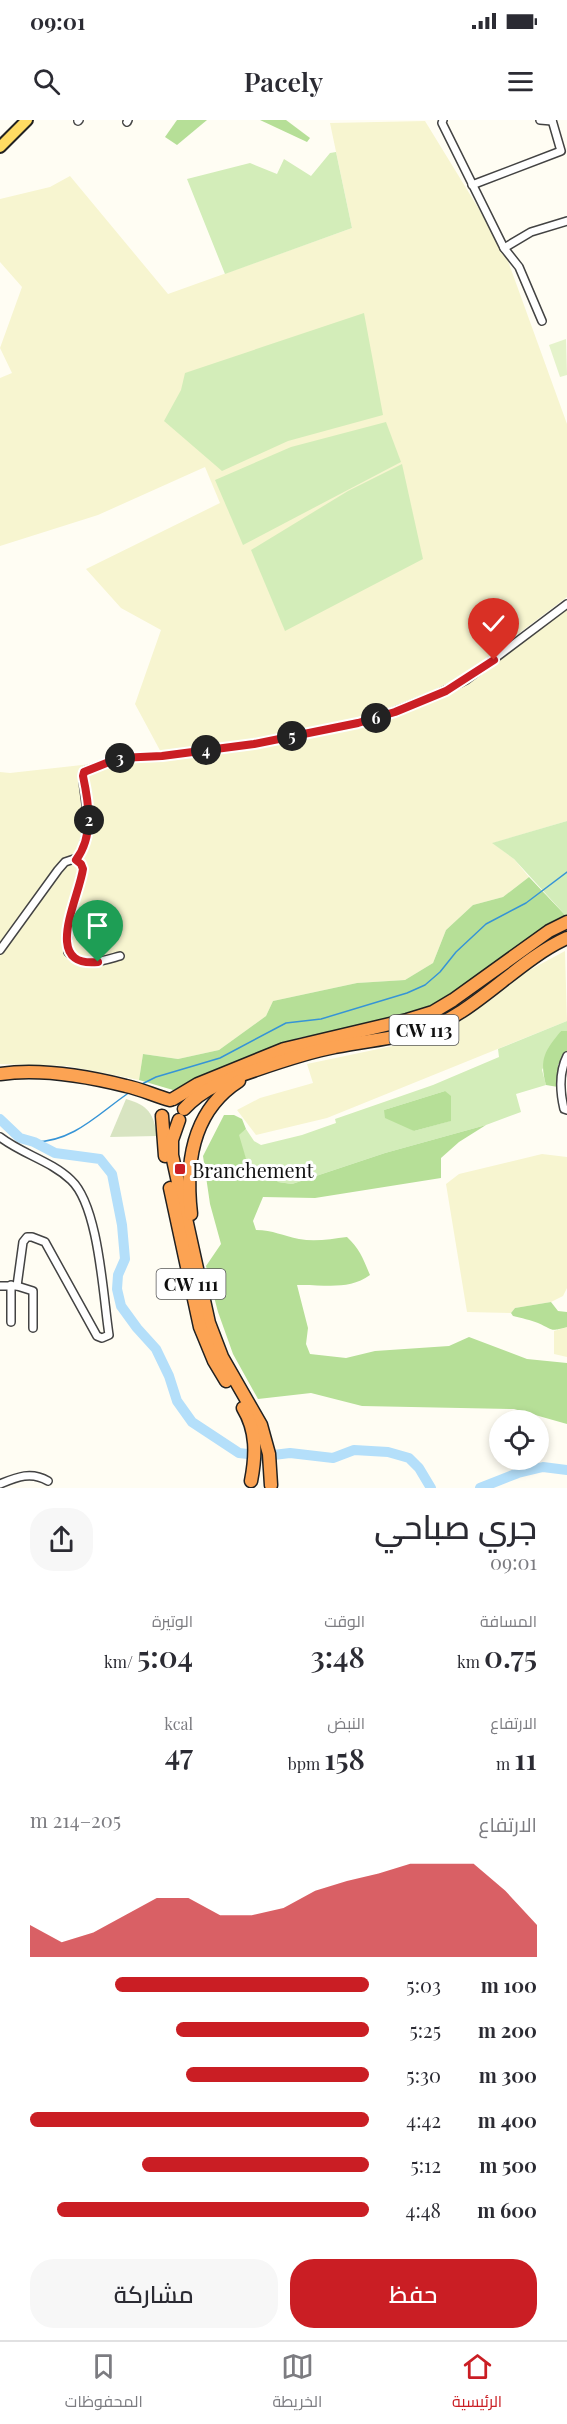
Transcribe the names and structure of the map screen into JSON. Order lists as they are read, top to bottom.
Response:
{
  "streets": {
    "highway": ["CW 113", "CW 111"]
  },
  "places": {
    "transit": ["Branchement"]
  },
  "page": {
    "status": "09:01",
    "header": "Pacely",
    "pins": [
      "6",
      "5",
      "4",
      "3",
      "2"
    ],
    "heading": ["جري صباحي", "09:01"],
    "stats": [
      ["المسافة", "0.75 km"],
      ["الوقت", "3:48"],
      ["الوتيرة", "5:04 /km"],
      ["الارتفاع", "11 m"],
      ["النبض", "158 bpm"],
      ["kcal", "47"]
    ],
    "chart": ["الارتفاع", "205–214 m"],
    "list": [
      {
        "name": "100 m",
        "note": "5:03"
      },
      {
        "name": "200 m",
        "note": "5:25"
      },
      {
        "name": "300 m",
        "note": "5:30"
      },
      {
        "name": "400 m",
        "note": "4:42"
      },
      {
        "name": "500 m",
        "note": "5:12"
      },
      {
        "name": "600 m",
        "note": "4:48"
      }
    ],
    "buttons": ["حفظ", "مشاركة"],
    "tabs": ["الرئيسية", "الخريطة", "المحفوظات"]
  }
}
